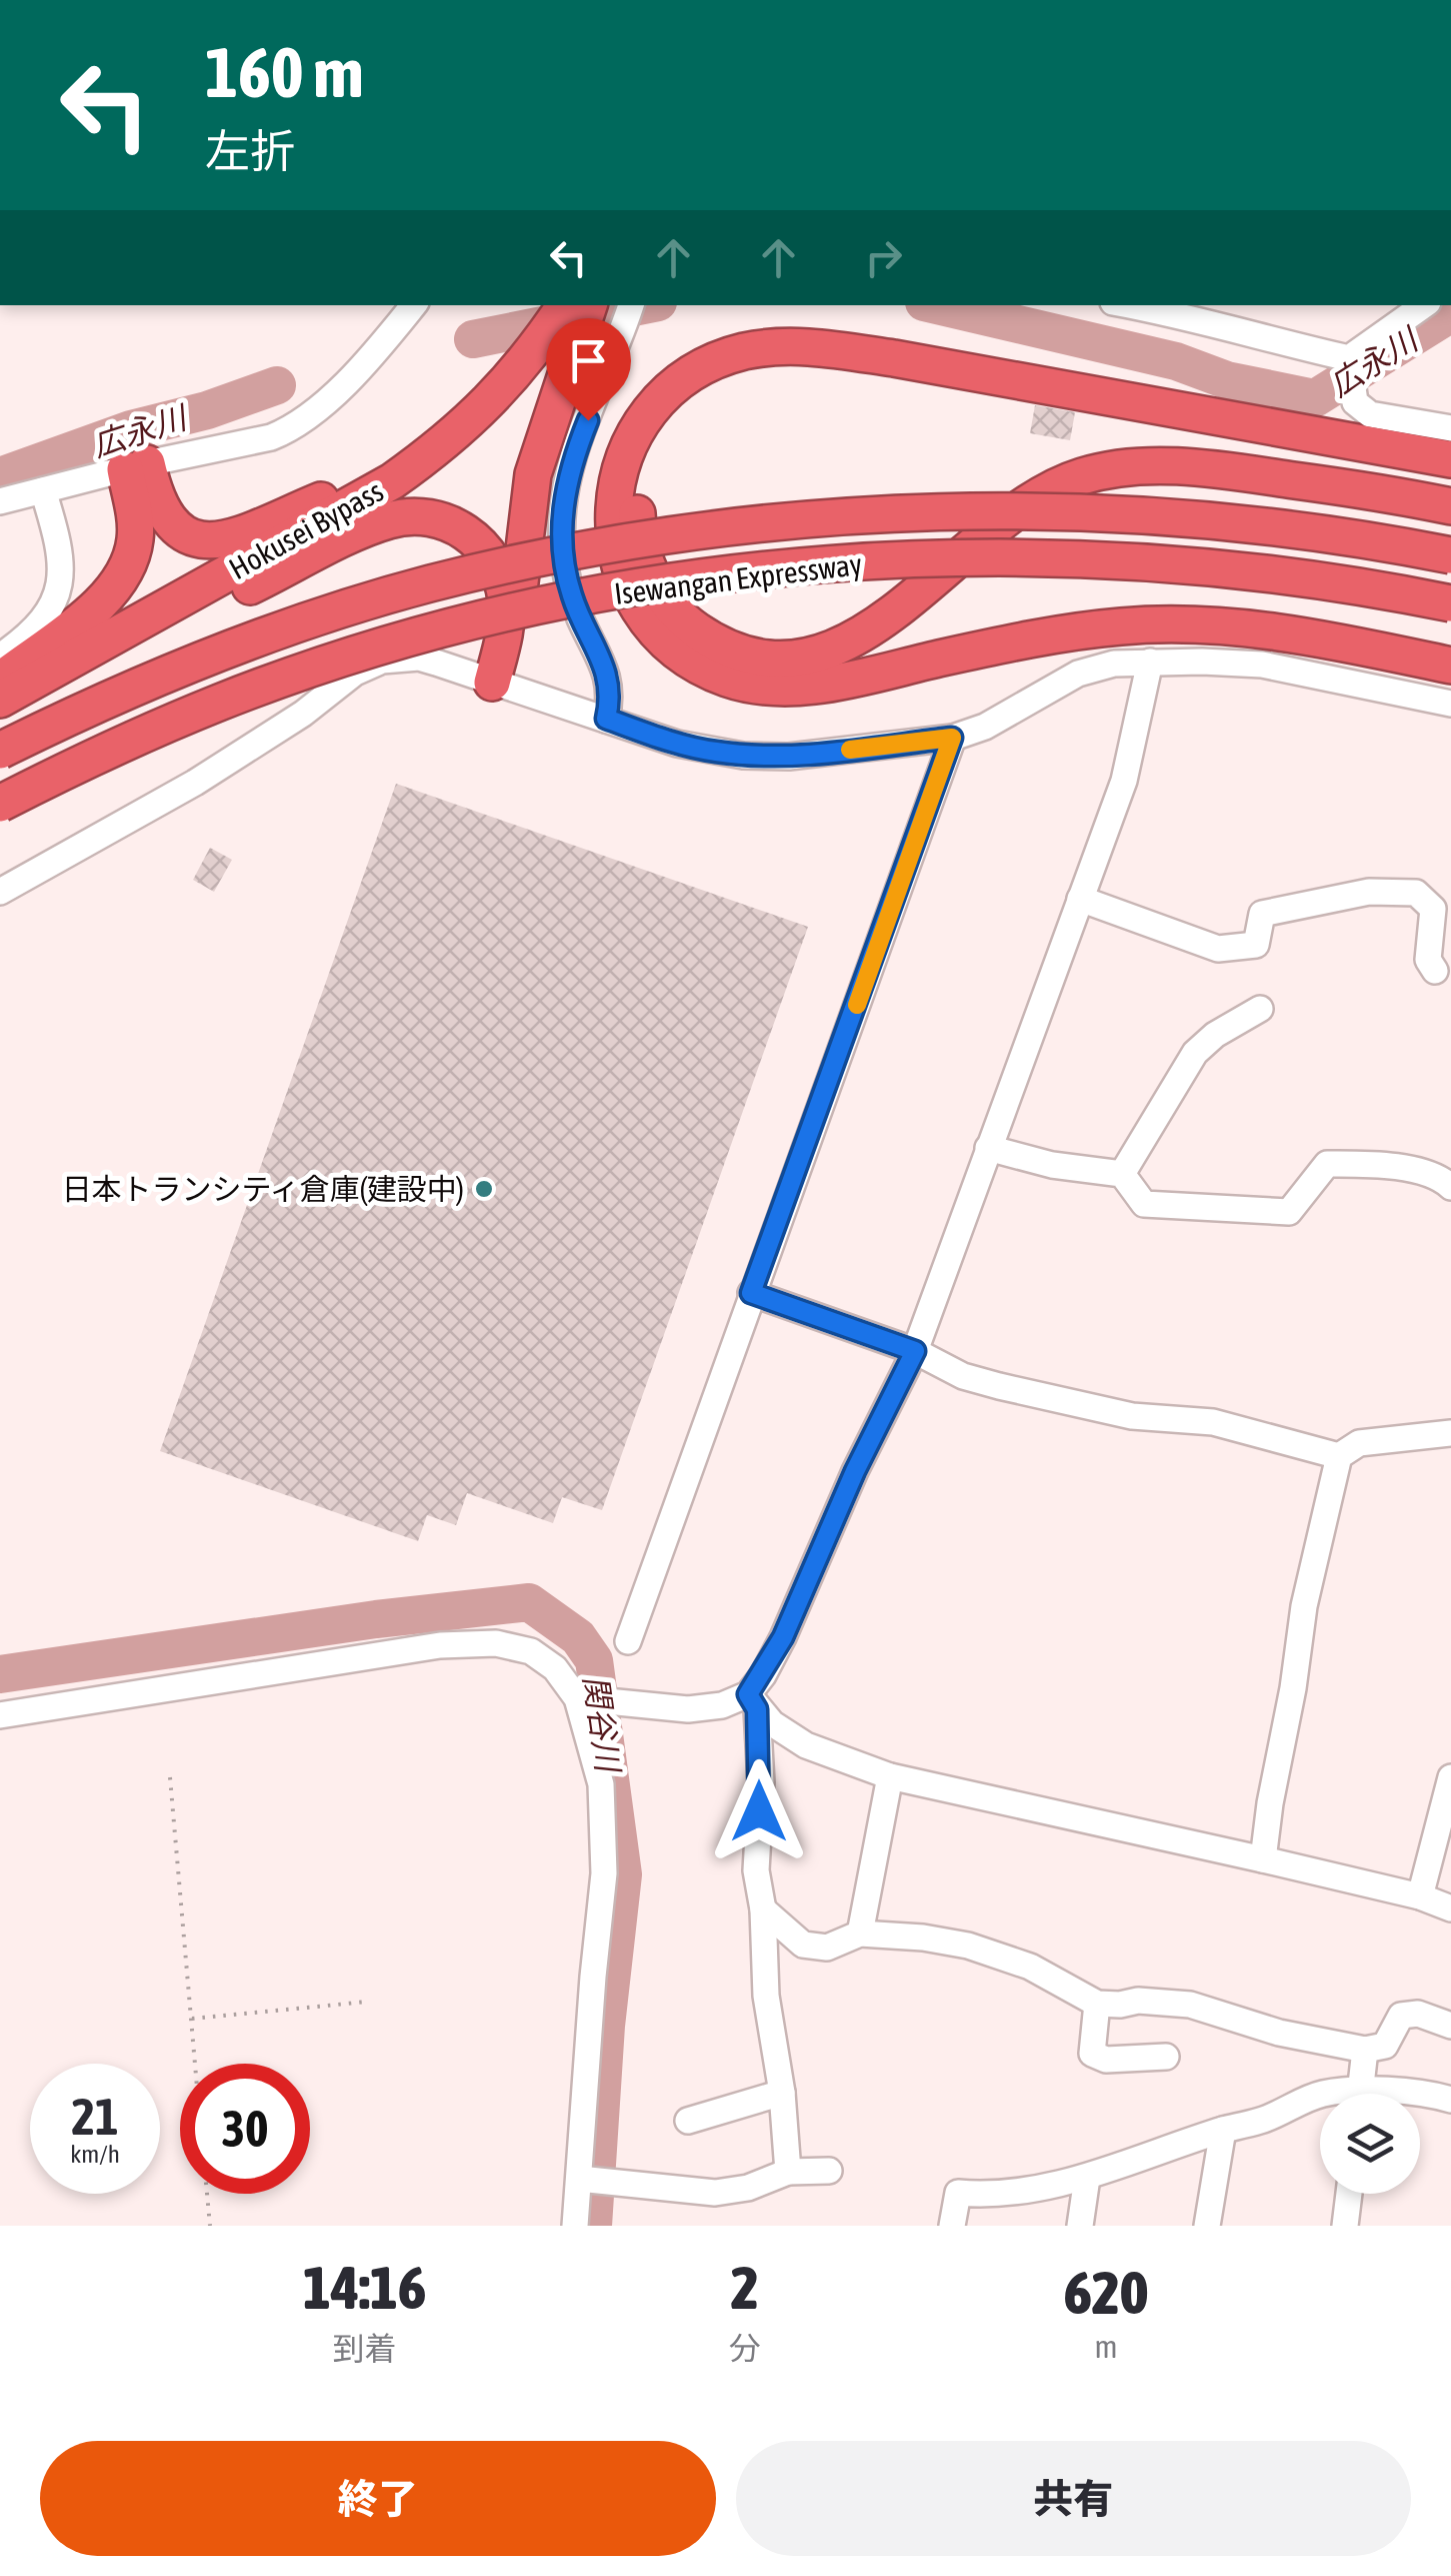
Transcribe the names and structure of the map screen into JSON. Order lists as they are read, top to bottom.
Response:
{
  "streets": {
    "highway": ["Hokusei Bypass", "Isewangan Expressway"]
  },
  "water": ["広永川", "関谷川"],
  "places": ["日本トランシティ倉庫(建設中)"],
  "page": {
    "turn": ["160 m", "左折"],
    "speed": "21 km/h",
    "limit": "30",
    "eta": [
      "14:16",
      "到着",
      "2",
      "分",
      "620",
      "m"
    ],
    "buttons": ["終了", "共有"]
  }
}
